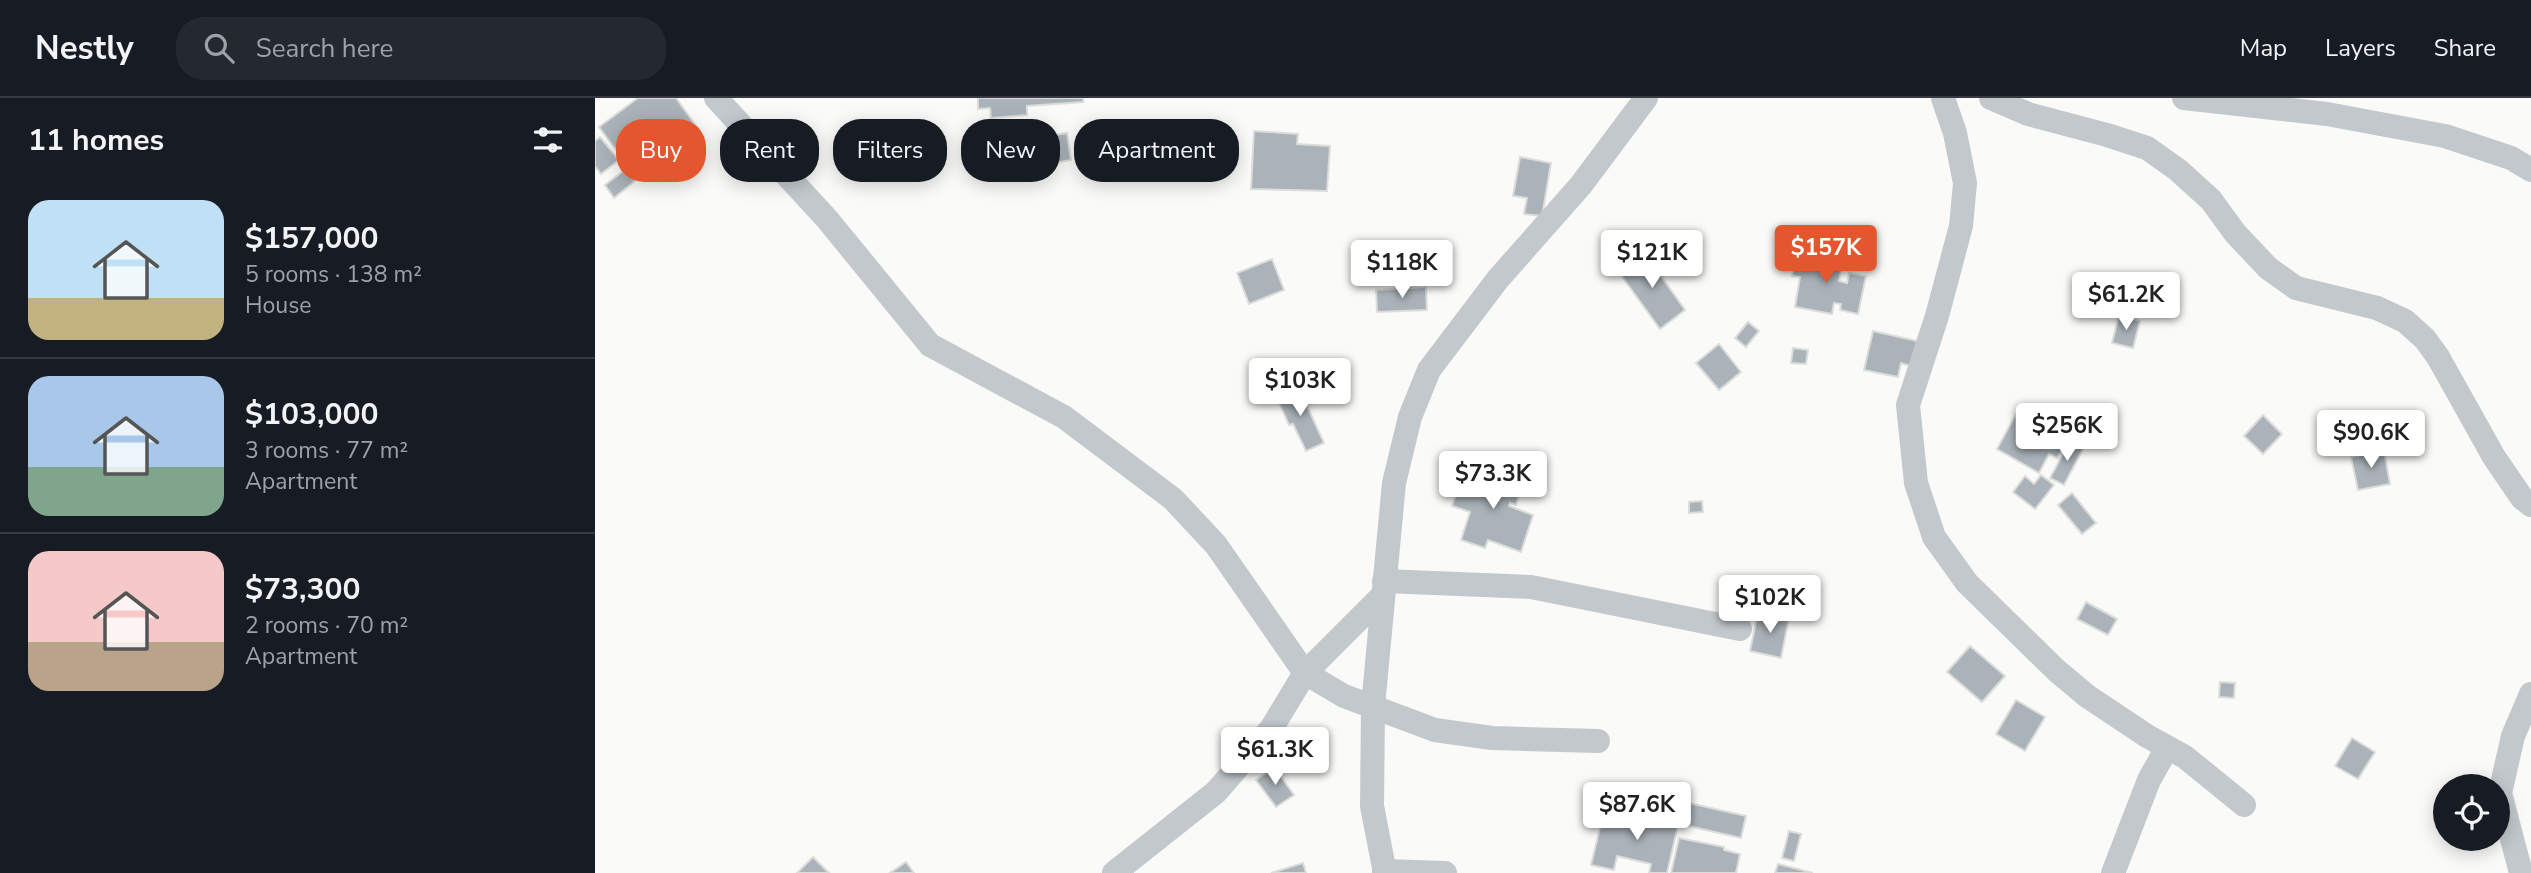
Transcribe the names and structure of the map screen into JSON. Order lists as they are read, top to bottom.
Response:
{
  "page": {
    "header": "Nestly",
    "search": "Search here",
    "nav": ["Map", "Layers", "Share"],
    "heading": "11 homes",
    "chip": [
      "Buy",
      "Rent",
      "Filters",
      "New",
      "Apartment"
    ],
    "list": [
      {
        "name": "$157,000",
        "note": "5 rooms · 138 m² · House"
      },
      {
        "name": "$103,000",
        "note": "3 rooms · 77 m² · Apartment"
      },
      {
        "name": "$73,300",
        "note": "2 rooms · 70 m² · Apartment"
      }
    ],
    "price": [
      "$157K",
      "$121K",
      "$118K",
      "$61.2K",
      "$103K",
      "$256K",
      "$90.6K",
      "$73.3K",
      "$102K",
      "$61.3K",
      "$87.6K"
    ]
  }
}
